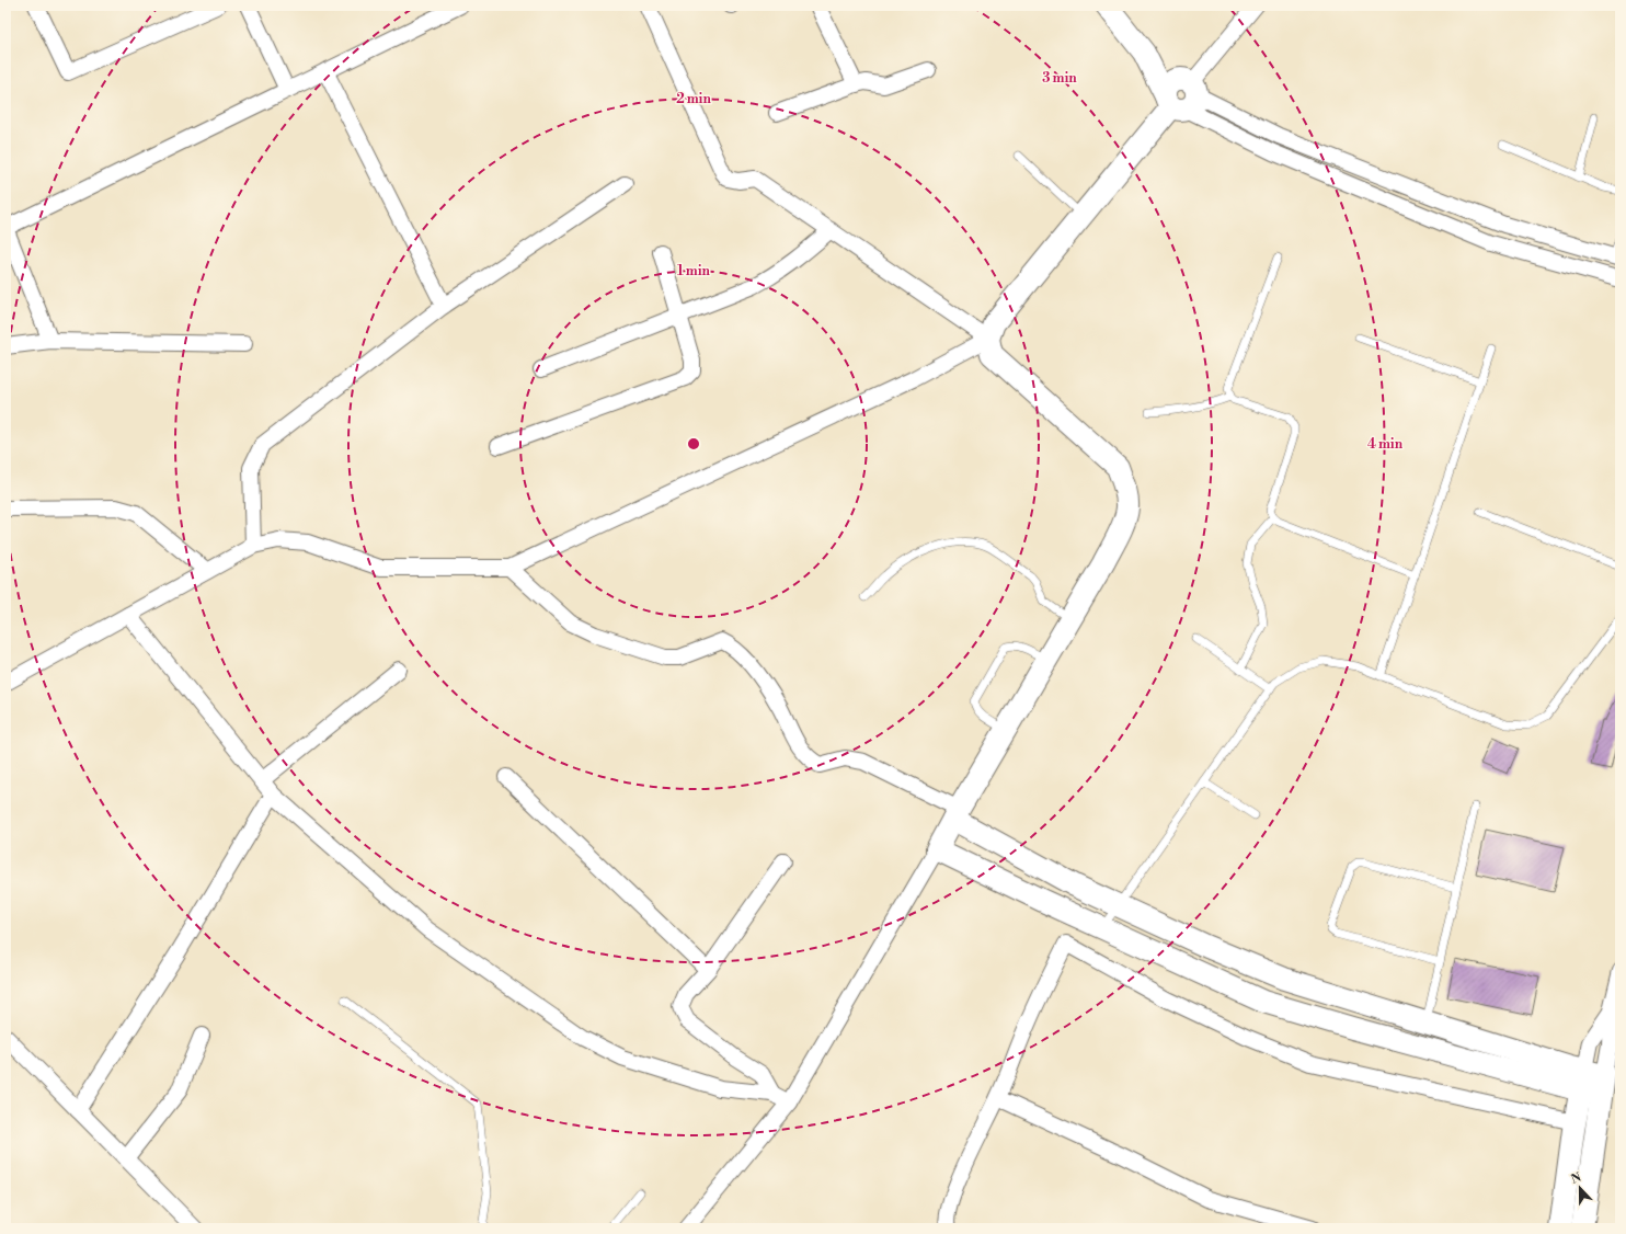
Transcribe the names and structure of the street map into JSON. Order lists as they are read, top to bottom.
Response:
{
  "north": "top",
  "rings": [
    "3 min",
    "2 min",
    "1 min",
    "4 min"
  ]
}
